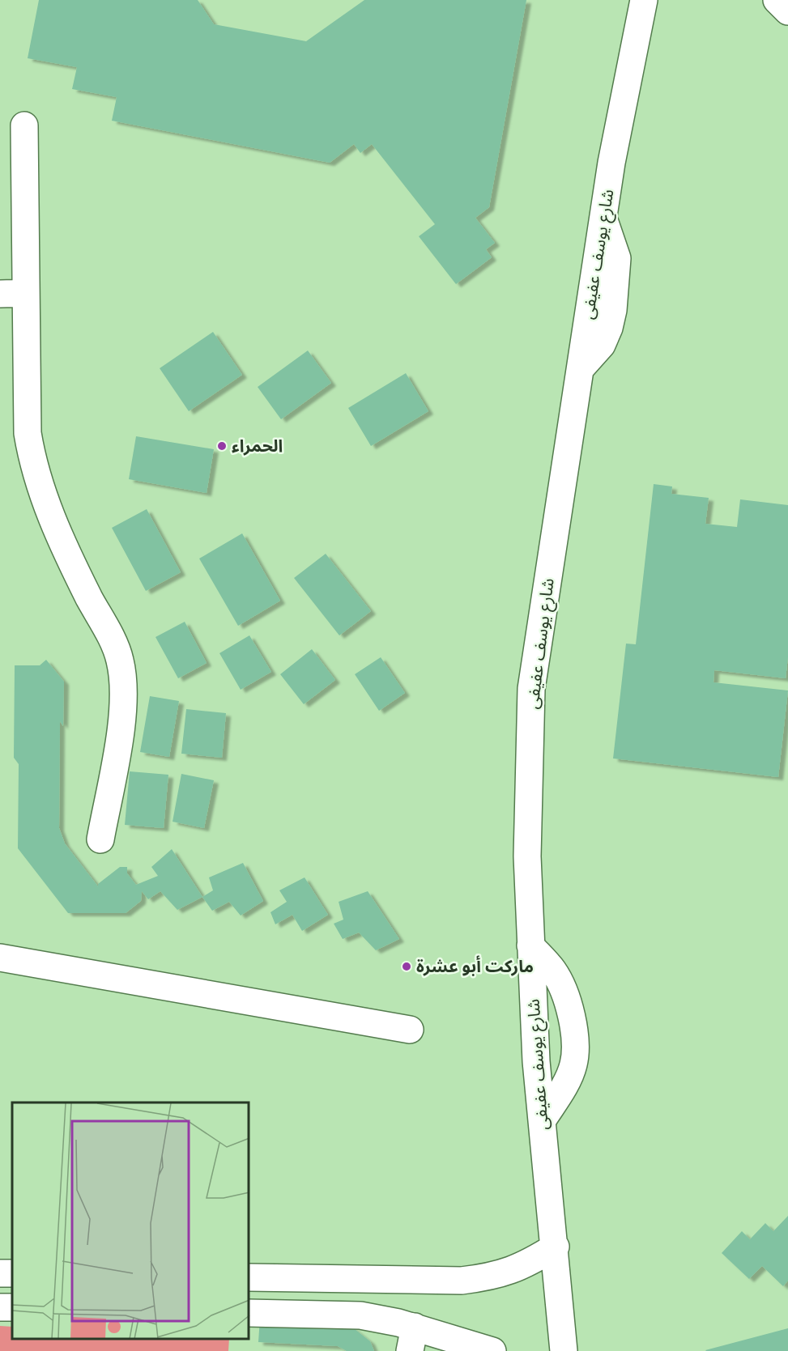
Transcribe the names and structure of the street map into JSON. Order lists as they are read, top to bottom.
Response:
{
  "streets": {
    "street": ["شارع يوسف عفيفى"]
  },
  "places": ["الحمراء", "ماركت أبو عشرة"]
}
